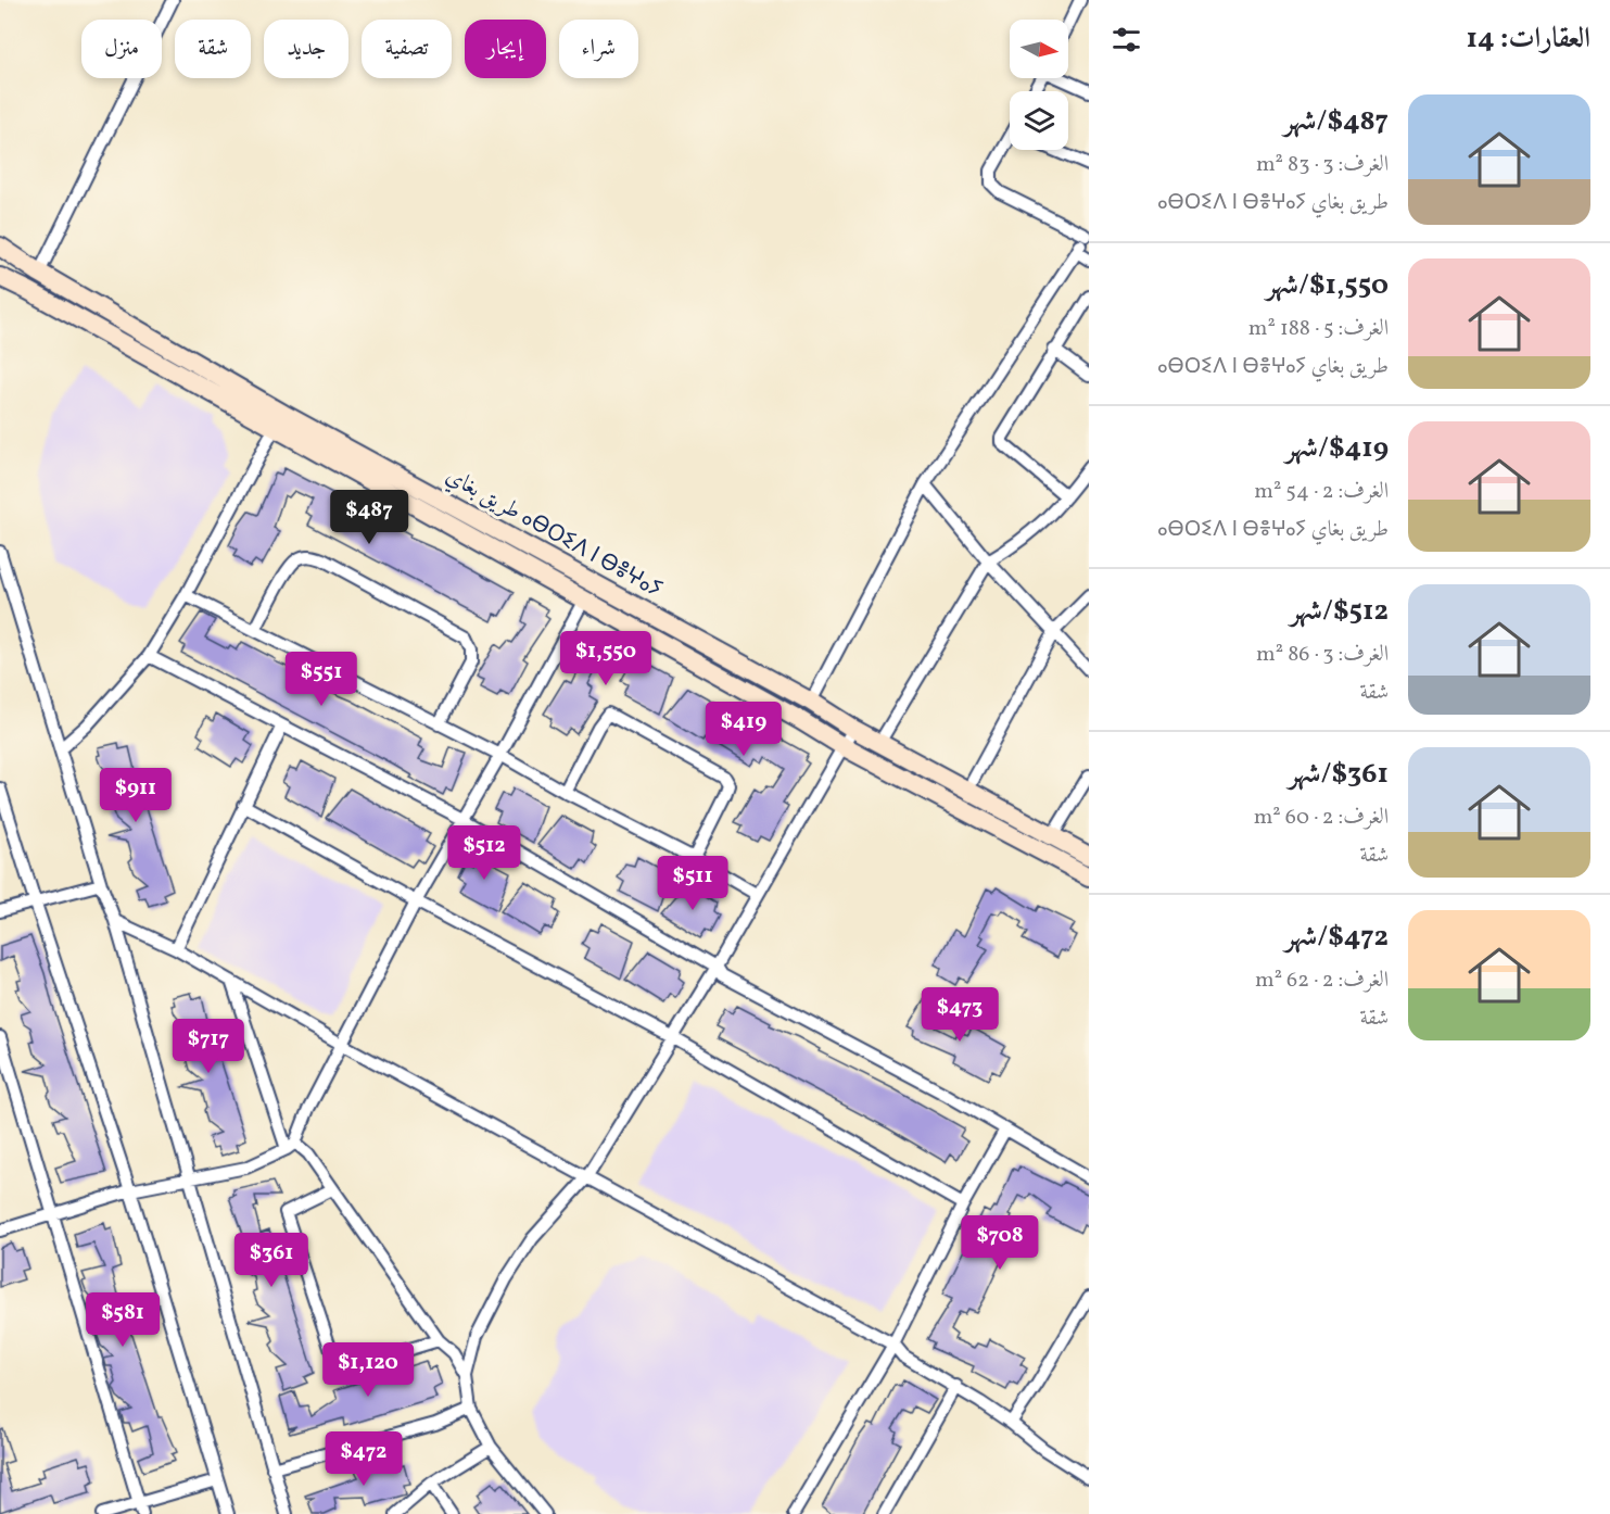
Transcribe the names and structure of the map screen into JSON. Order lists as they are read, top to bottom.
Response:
{
  "streets": {
    "main road": ["طريق بغاي ⴰⴱⵔⵉⴷ ⵏ ⴱⴻⵖⴰⵢ"]
  },
  "north": "right",
  "page": {
    "heading": "العقارات: 14",
    "chip": [
      "شراء",
      "إيجار",
      "تصفية",
      "جديد",
      "شقة",
      "منزل"
    ],
    "list": [
      {
        "name": "$487/شهر",
        "note": "الغرف: 3 · 83 m² · طريق بغاي ⴰⴱⵔⵉⴷ ⵏ ⴱⴻⵖⴰⵢ"
      },
      {
        "name": "$1,550/شهر",
        "note": "الغرف: 5 · 188 m² · طريق بغاي ⴰⴱⵔⵉⴷ ⵏ ⴱⴻⵖⴰⵢ"
      },
      {
        "name": "$419/شهر",
        "note": "الغرف: 2 · 54 m² · طريق بغاي ⴰⴱⵔⵉⴷ ⵏ ⴱⴻⵖⴰⵢ"
      },
      {
        "name": "$512/شهر",
        "note": "الغرف: 3 · 86 m² · شقة"
      },
      {
        "name": "$361/شهر",
        "note": "الغرف: 2 · 60 m² · شقة"
      },
      {
        "name": "$472/شهر",
        "note": "الغرف: 2 · 62 m² · شقة"
      }
    ],
    "price": [
      "$487",
      "$1,550",
      "$551",
      "$419",
      "$911",
      "$512",
      "$511",
      "$473",
      "$717",
      "$708",
      "$361",
      "$581",
      "$1,120",
      "$472"
    ]
  }
}
